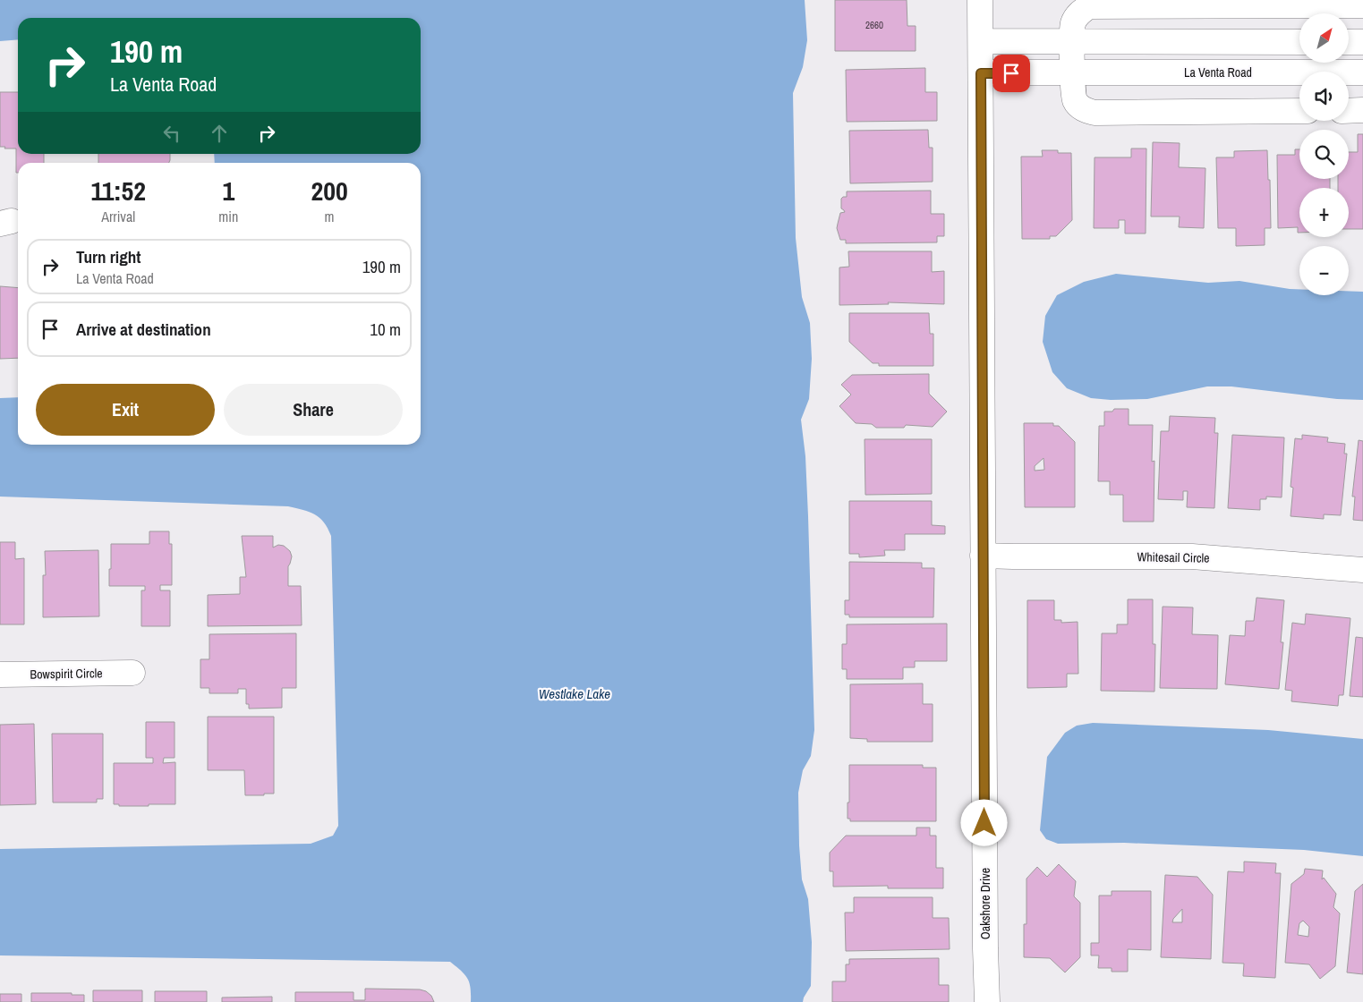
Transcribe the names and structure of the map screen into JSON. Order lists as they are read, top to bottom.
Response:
{
  "streets": {
    "street": [
      "La Venta Road",
      "Whitesail Circle",
      "Bowspirit Circle",
      "Oakshore Drive"
    ]
  },
  "crossings": [
    ["La Venta Road", "Oakshore Drive"],
    ["Whitesail Circle", "Oakshore Drive"]
  ],
  "water": ["Westlake Lake"],
  "house_numbers": ["2660"],
  "north": "top right",
  "page": {
    "map_buttons": ["+", "−"],
    "turn": ["190 m", "La Venta Road"],
    "eta": [
      "11:52",
      "Arrival",
      "1",
      "min",
      "200",
      "m"
    ],
    "list": [
      {
        "name": "Turn right",
        "note": "La Venta Road",
        "value": "190 m"
      },
      {
        "name": "Arrive at destination",
        "value": "10 m"
      }
    ],
    "buttons": ["Exit", "Share"]
  }
}
